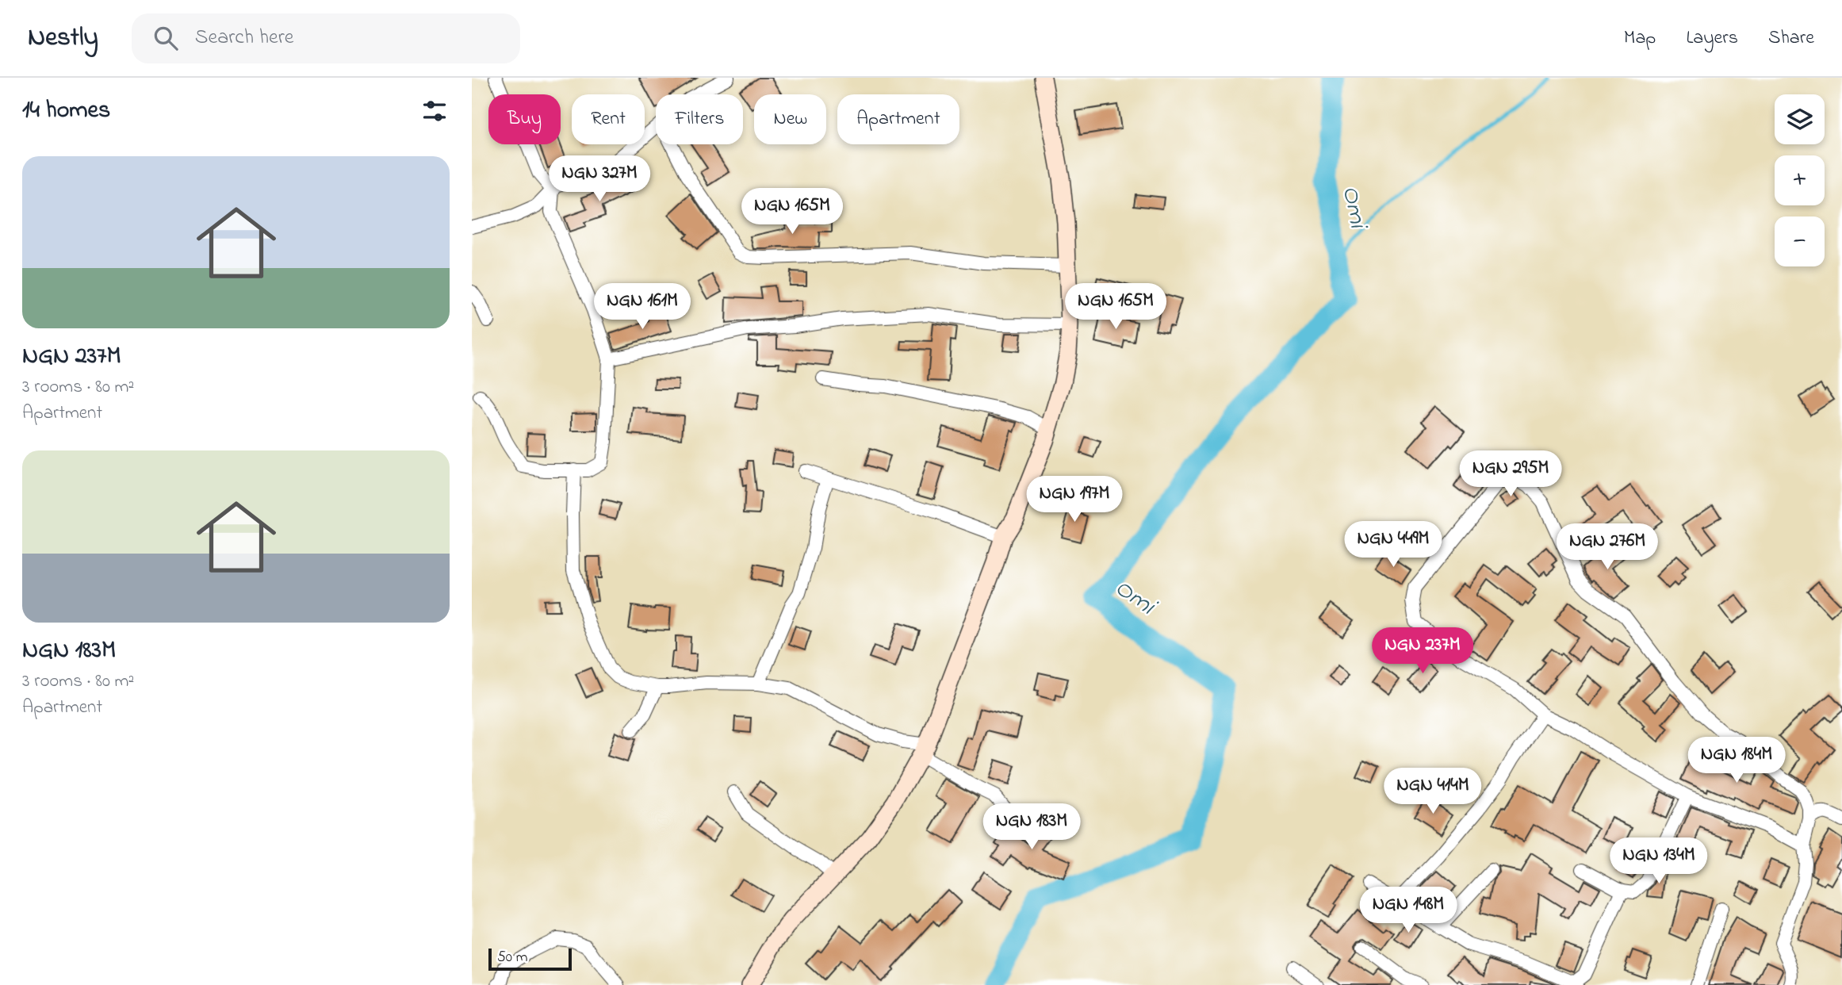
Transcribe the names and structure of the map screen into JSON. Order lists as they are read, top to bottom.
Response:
{
  "water": ["Omi"],
  "scale_bar": "50 m",
  "page": {
    "header": "Nestly",
    "search": "Search here",
    "nav": ["Map", "Layers", "Share"],
    "heading": "14 homes",
    "map_buttons": ["+", "−"],
    "chip": [
      "Buy",
      "Rent",
      "Filters",
      "New",
      "Apartment"
    ],
    "list": [
      {
        "name": "NGN 237M",
        "note": "3 rooms · 80 m² · Apartment"
      },
      {
        "name": "NGN 183M",
        "note": "3 rooms · 80 m² · Apartment"
      }
    ],
    "price": [
      "NGN 327M",
      "NGN 165M",
      "NGN 161M",
      "NGN 165M",
      "NGN 295M",
      "NGN 197M",
      "NGN 449M",
      "NGN 276M",
      "NGN 237M",
      "NGN 184M",
      "NGN 414M",
      "NGN 183M",
      "NGN 134M",
      "NGN 148M"
    ],
    "scale": "50 m"
  }
}
